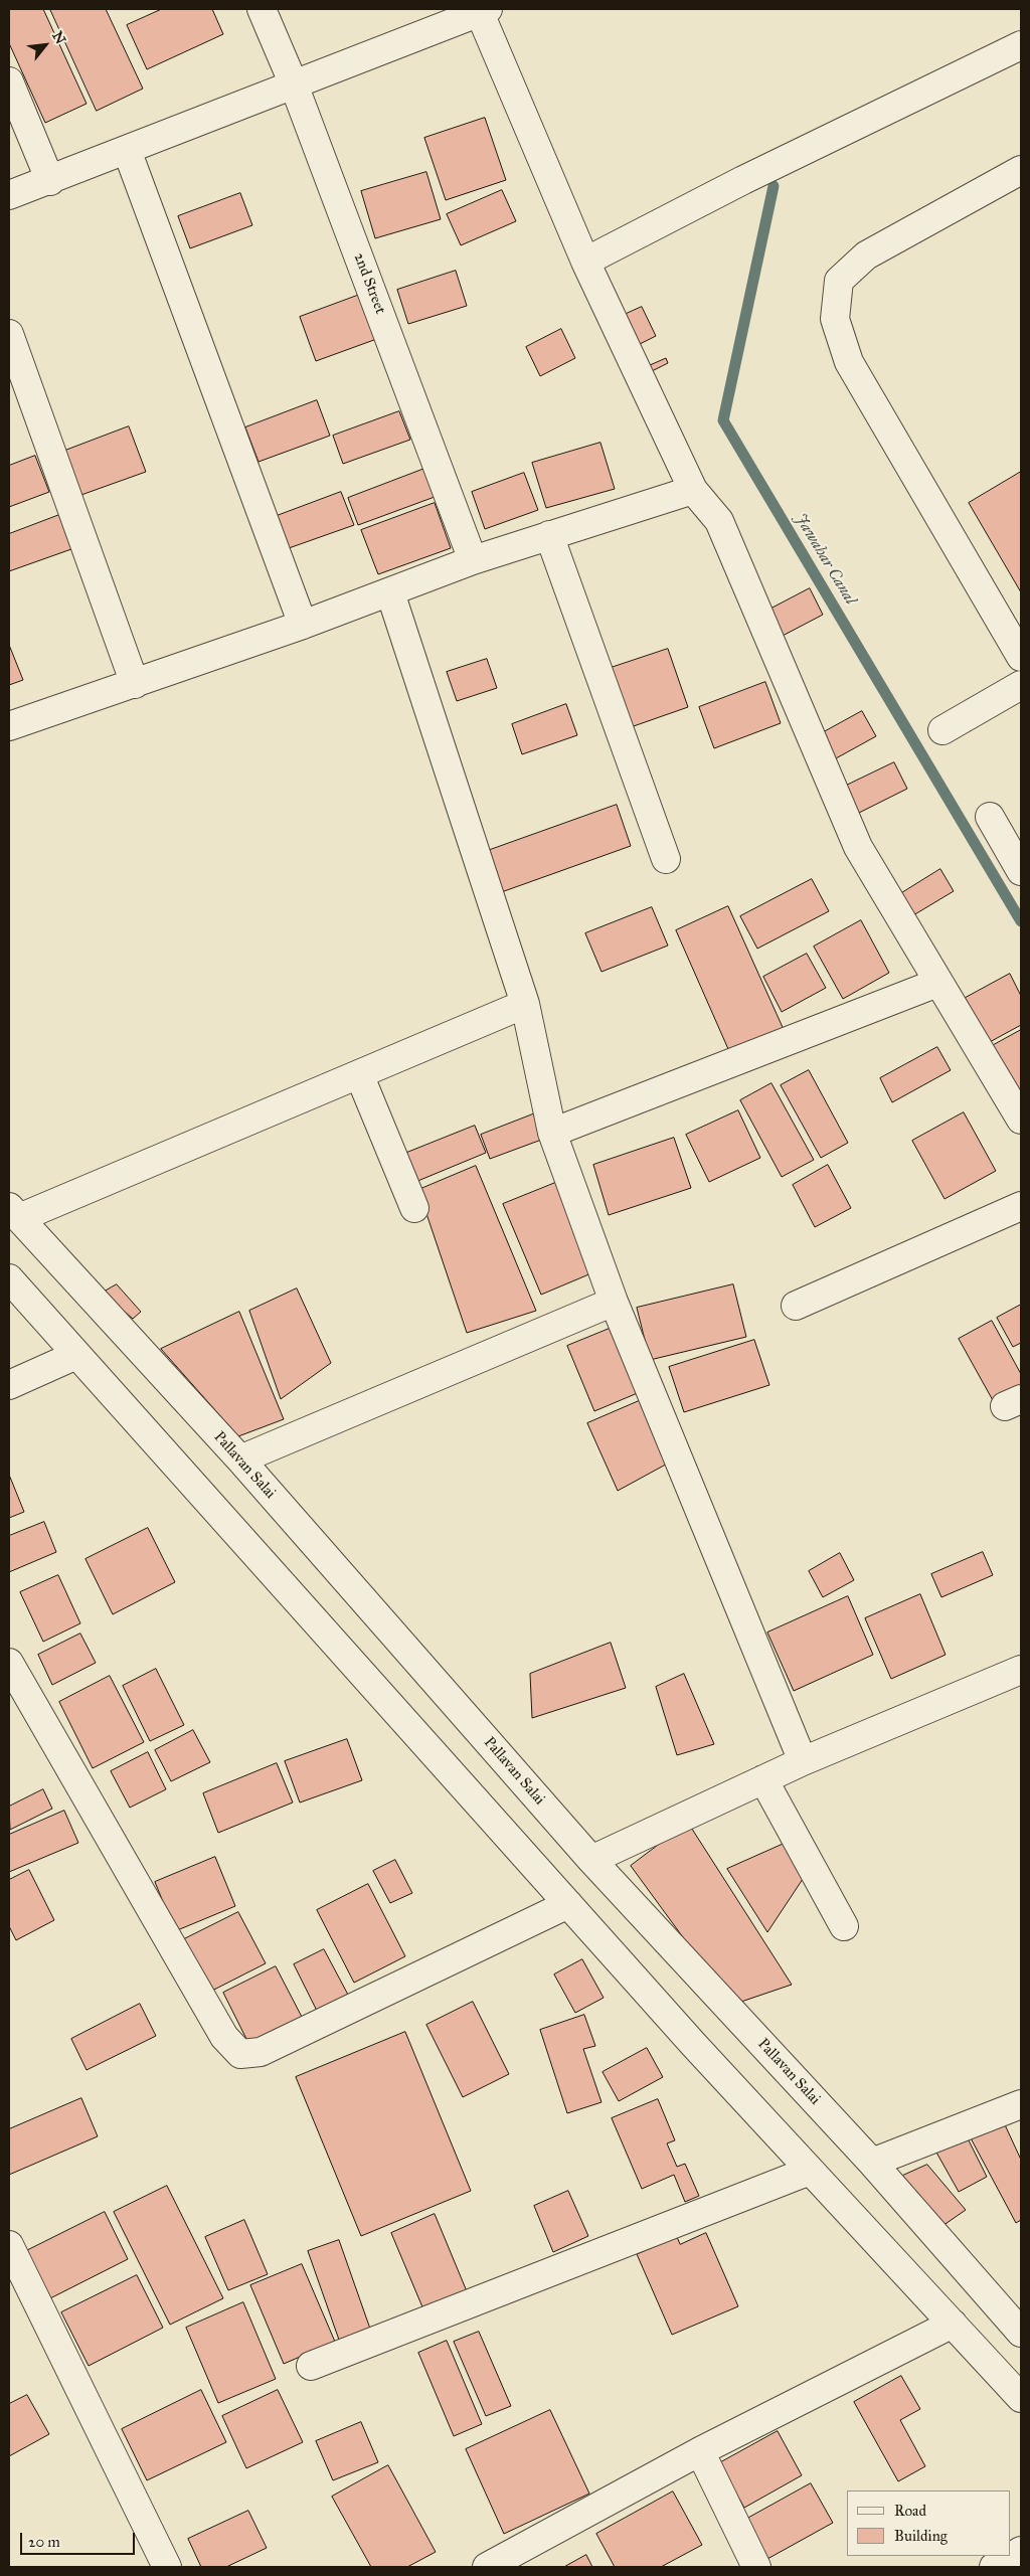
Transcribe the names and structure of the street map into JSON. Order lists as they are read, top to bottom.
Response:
{
  "streets": {
    "street": ["2nd Street", "Pallavan Salai"]
  },
  "water": ["Jawahar Canal"],
  "legend": ["Road", "Building"],
  "scale_bar": "20 m",
  "north": "top right"
}
